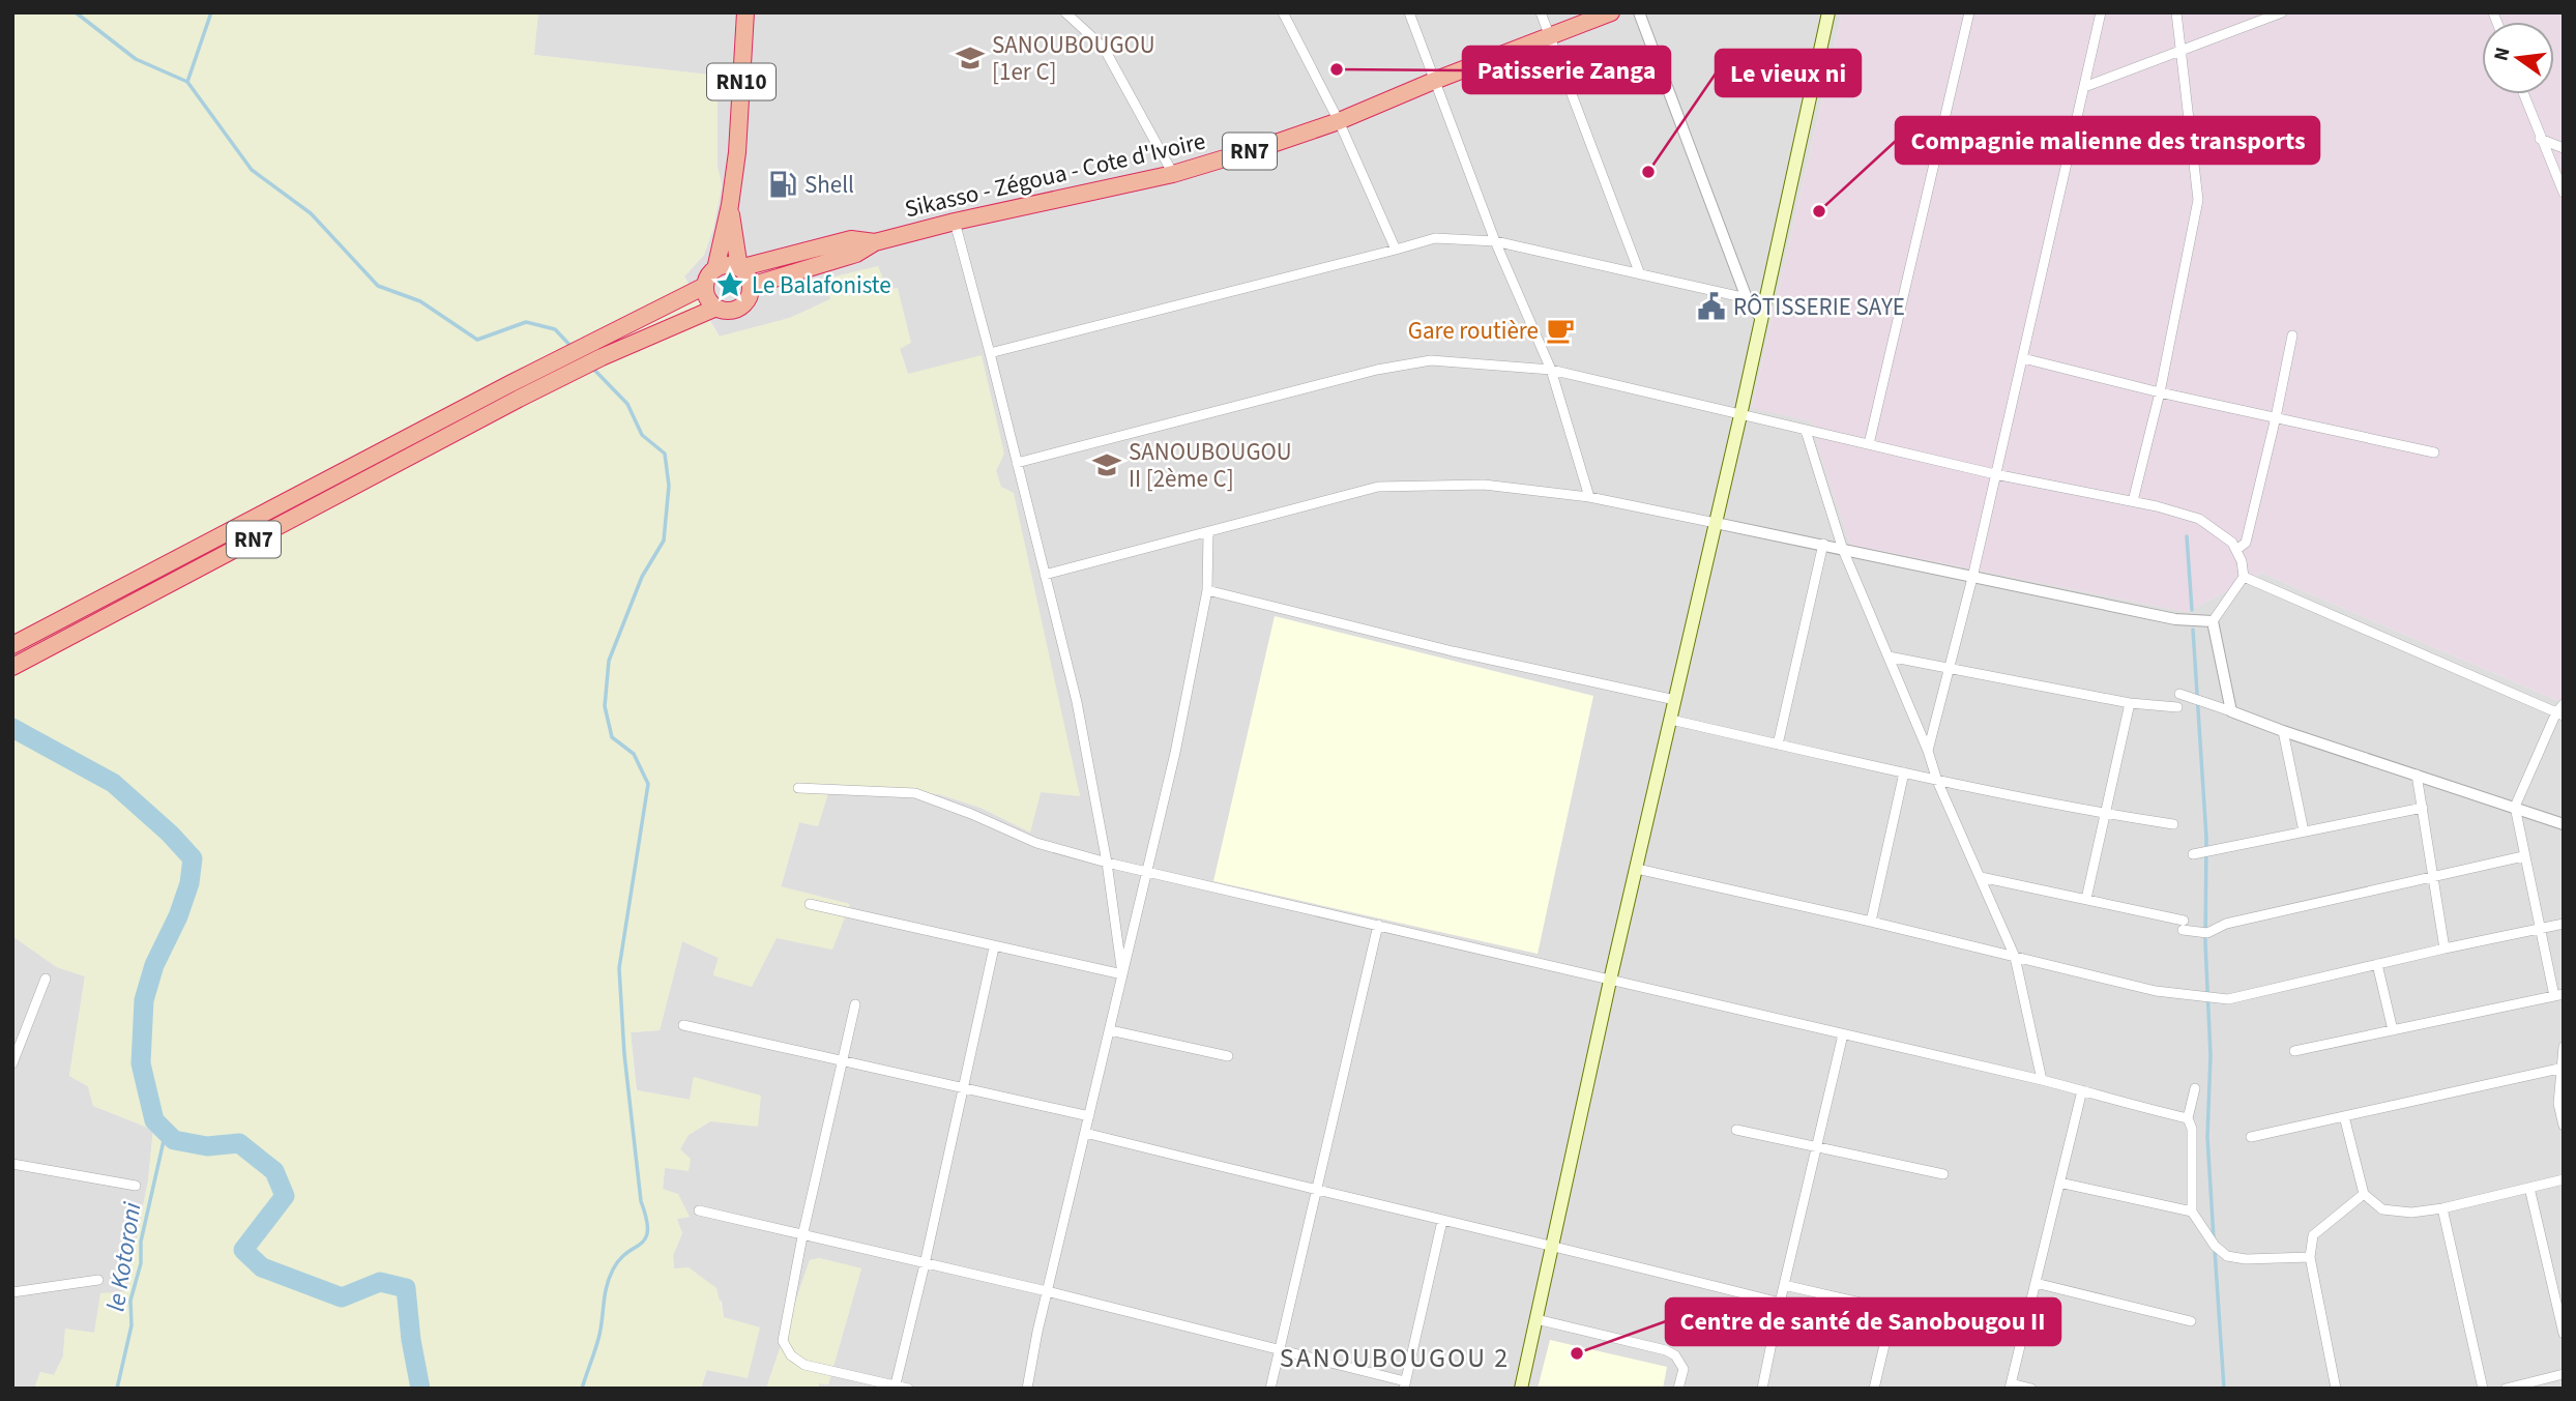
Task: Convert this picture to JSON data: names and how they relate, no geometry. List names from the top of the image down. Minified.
{"streets":{"highway":["RN10","RN7","Sikasso - Zégoua - Cote d'Ivoire"]},"crossings":[["RN10","RN7"],["RN7","Sikasso - Zégoua - Cote d'Ivoire"]],"districts":["SANOUBOUGOU 2"],"water":["le Kotoroni"],"places":{"school or university":["SANOUBOUGOU [1er C]","SANOUBOUGOU II [2ème C]"],"other":["Patisserie Zanga","Le vieux ni","Compagnie malienne des transports","Centre de santé de Sanobougou II"],"fuel station":["Shell"],"place":["Le Balafoniste"],"public building":["RÔTISSERIE SAYE"],"cafe":["Gare routière"]},"north":"left"}
